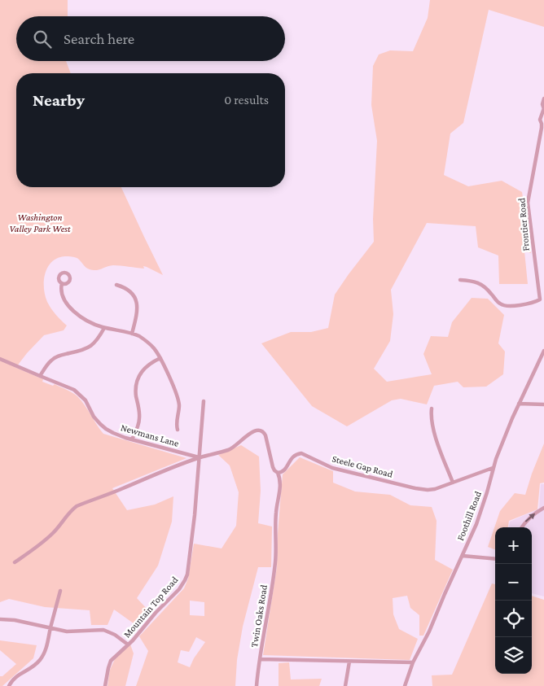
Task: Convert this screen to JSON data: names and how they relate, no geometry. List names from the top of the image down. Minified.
{"streets":{"street":["Frontier Road","Newmans Lane","Steele Gap Road","Foothill Road","Mountain Top Road","Twin Oaks Road"]},"crossings":[["Newmans Lane","Mountain Top Road"],["Steele Gap Road","Foothill Road"],["Steele Gap Road","Twin Oaks Road"],["Foothill Road","Twin Oaks Road"]],"parks":["Washington Valley Park West"],"page":{"search":"Search here","heading":["Nearby","0 results"],"map_buttons":["+","−"]}}
